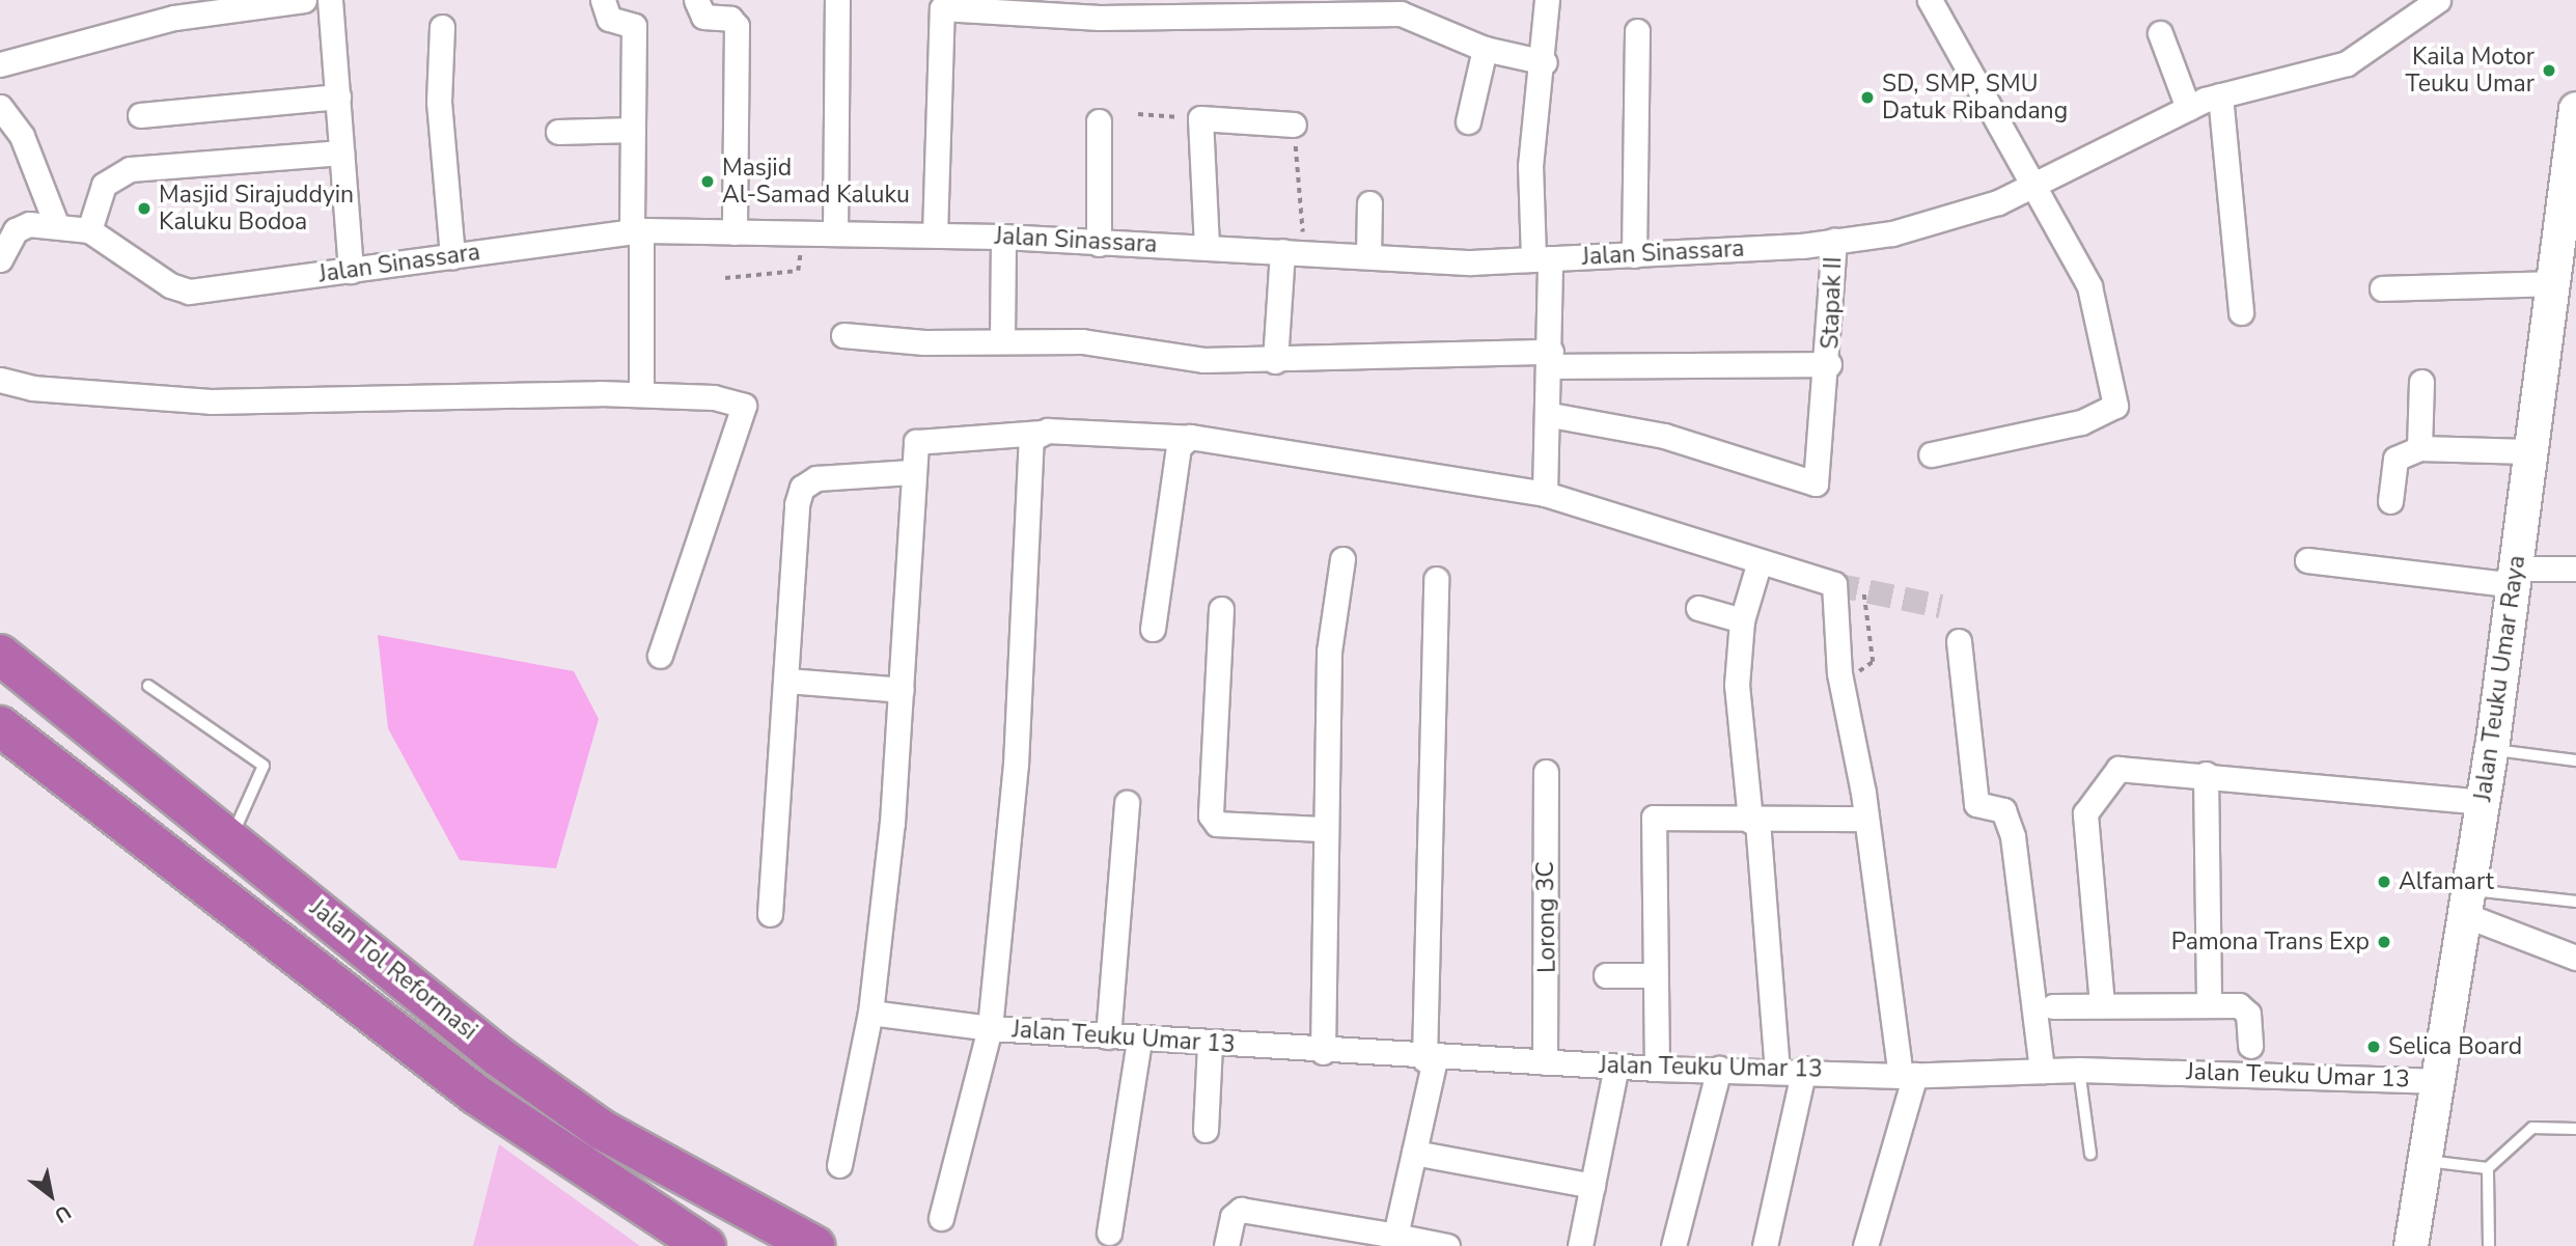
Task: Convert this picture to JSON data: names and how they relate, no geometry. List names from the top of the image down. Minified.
{"streets":{"highway":["Jalan Tol Reformasi"],"main road":["Jalan Teuku Umar Raya"],"street":["Jalan Sinassara","Stapak II","Lorong 3C","Jalan Teuku Umar 13"]},"crossings":[["Jalan Sinassara","Stapak II"],["Jalan Teuku Umar Raya","Jalan Teuku Umar 13"],["Lorong 3C","Jalan Teuku Umar 13"]],"places":["Kaila Motor Teuku Umar","SD, SMP, SMU Datuk Ribandang","Masjid Al-Samad Kaluku","Masjid Sirajuddyin Kaluku Bodoa","Alfamart","Pamona Trans Exp","Selica Board"],"north":"bottom right"}
